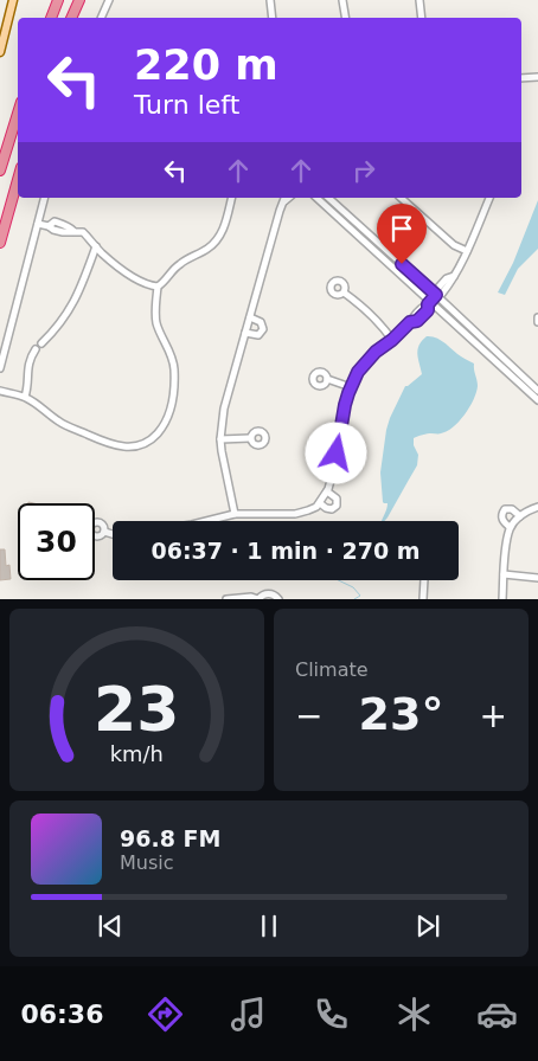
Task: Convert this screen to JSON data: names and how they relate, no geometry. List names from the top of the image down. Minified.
{"page":{"turn":["220 m","Turn left"],"limit":"30","trip":"06:37 · 1 min · 270 m","tile":"Climate","heat":["−","23°","+"],"song":["96.8 FM","Music"],"tabs":"06:36","gauge":["23","km/h"]}}
